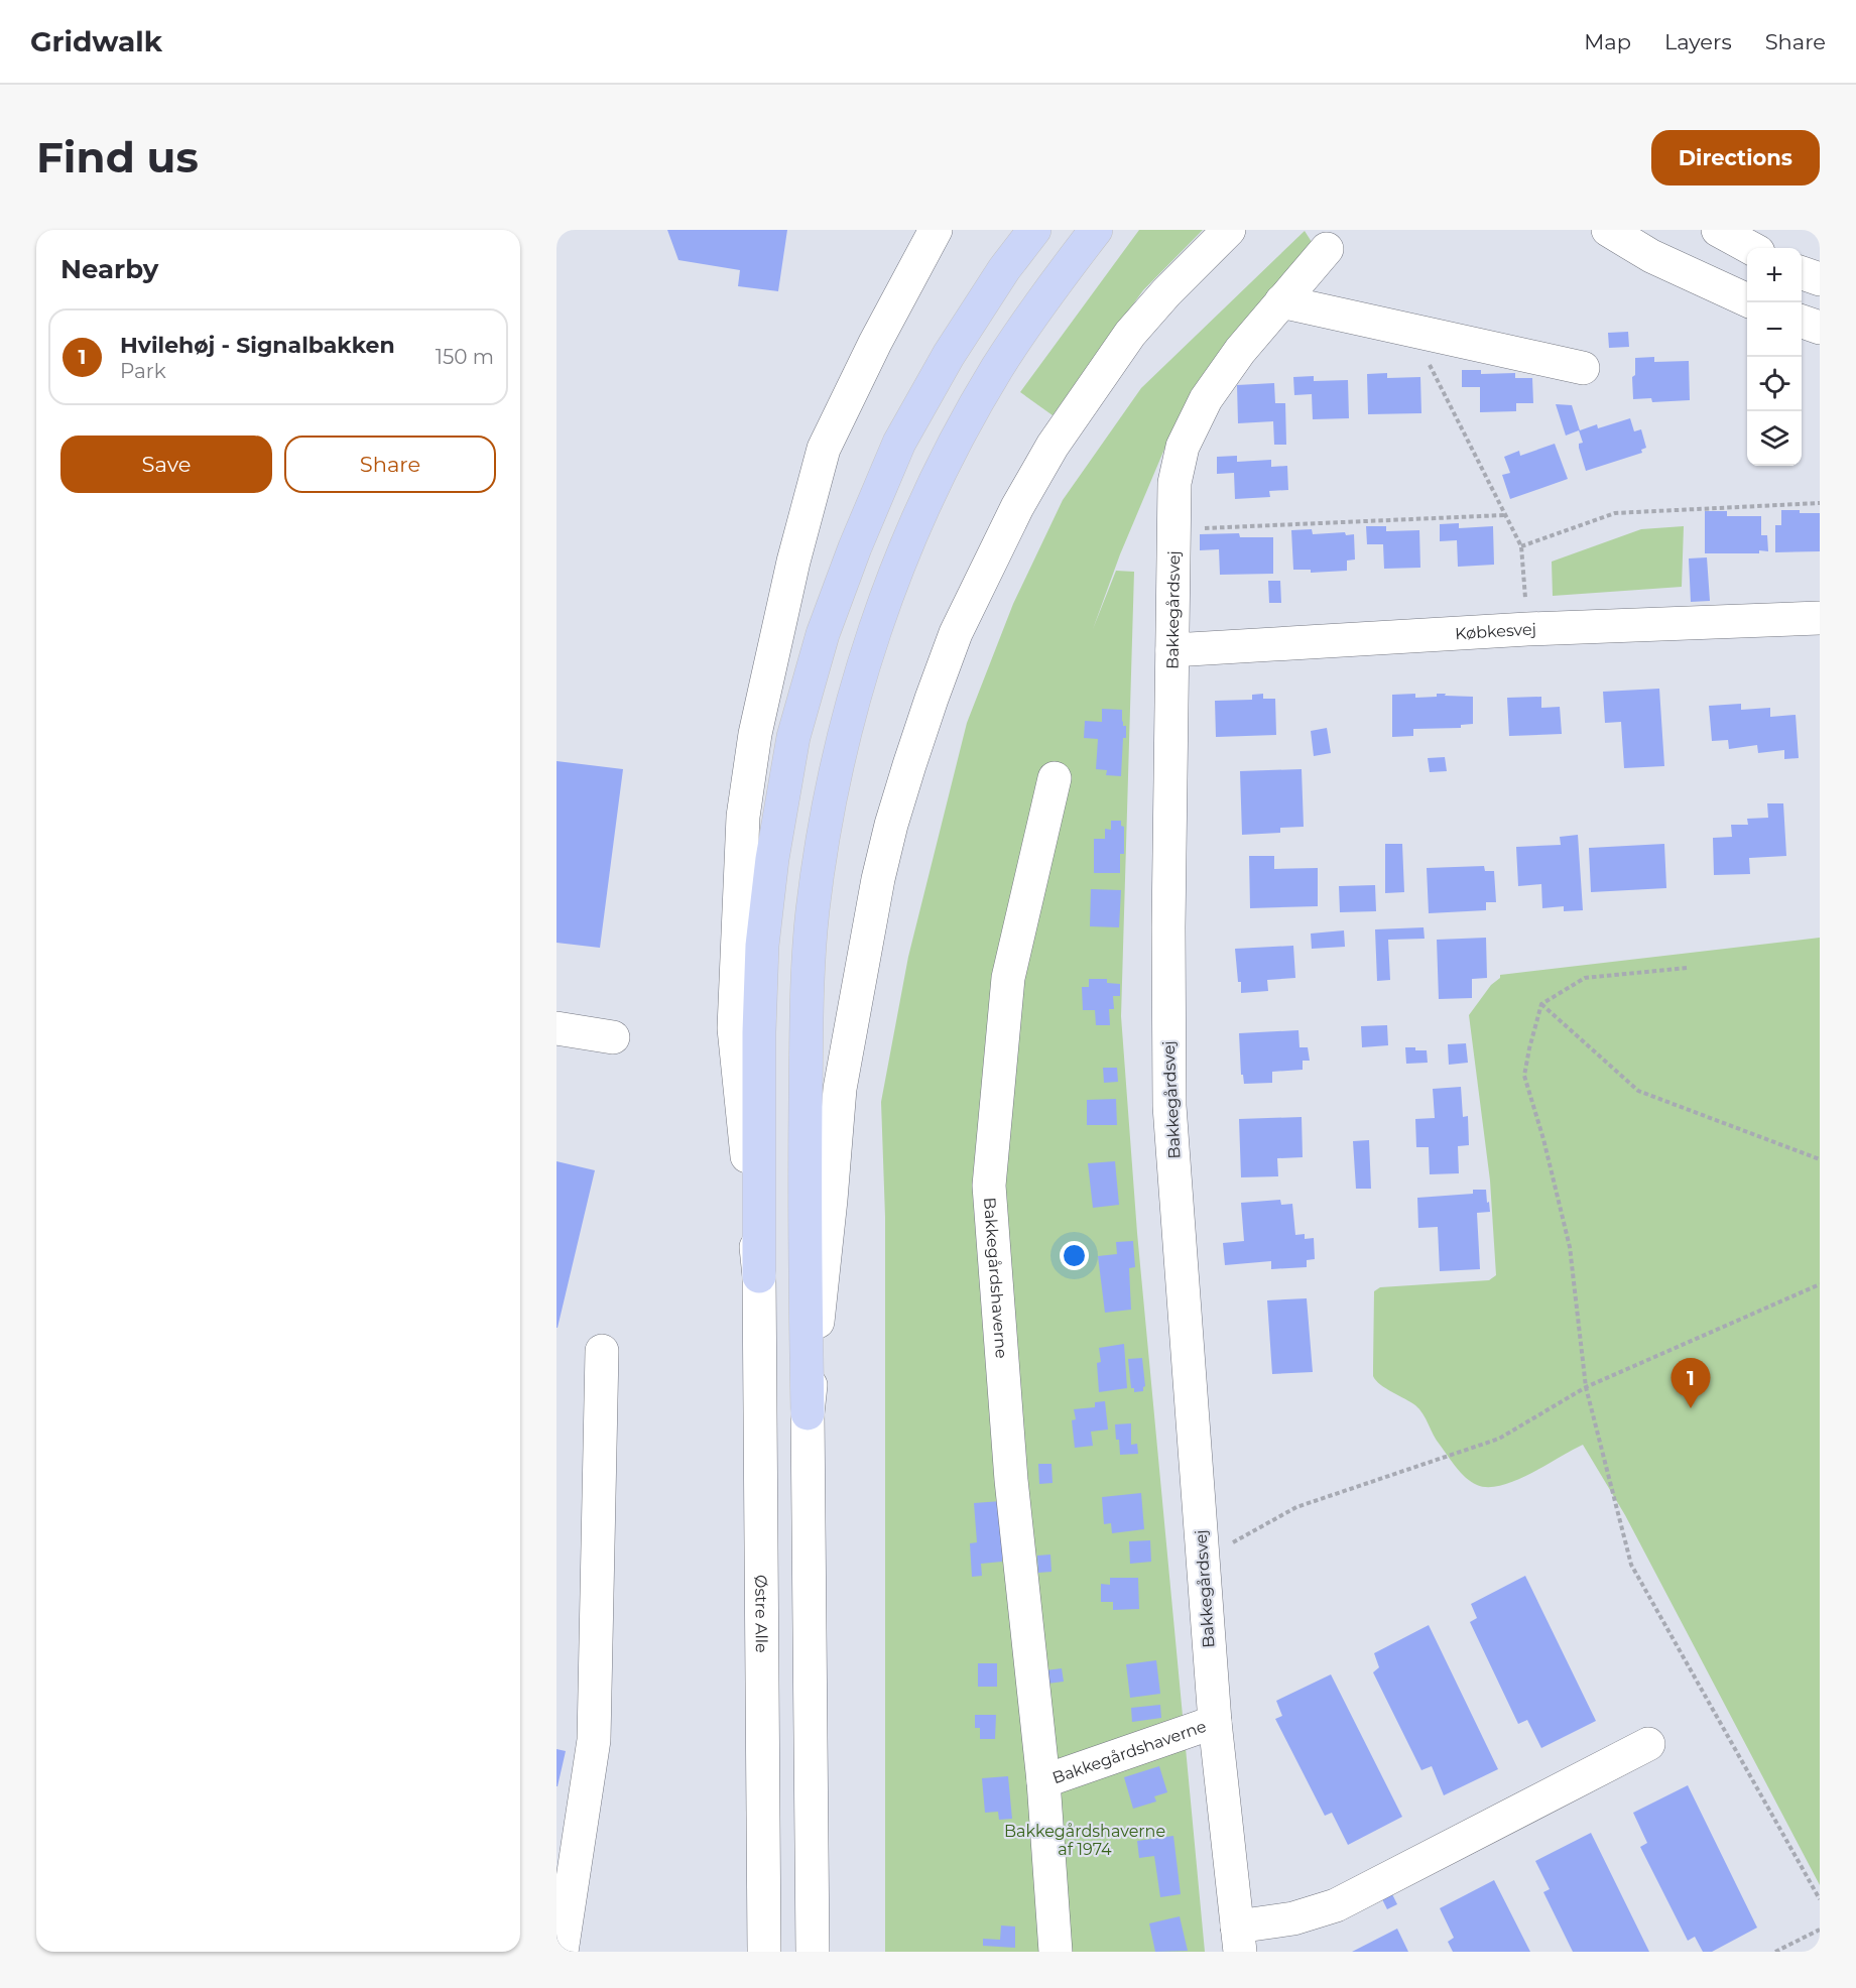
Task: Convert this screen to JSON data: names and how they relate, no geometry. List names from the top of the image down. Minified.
{"streets":{"street":["Bakkegårdsvej","Købkesvej","Bakkegårdshaverne","Østre Alle"]},"crossings":[["Bakkegårdsvej","Købkesvej"],["Bakkegårdsvej","Bakkegårdshaverne"]],"parks":["Bakkegårdshaverne af 1974"],"page":{"header":"Gridwalk","nav":["Map","Layers","Share"],"buttons":["Directions",["Save","Share"]],"title":"Find us","heading":"Nearby","map_buttons":["+","−"],"list":[{"mark":"1","name":"Hvilehøj - Signalbakken","note":"Park","value":"150 m"}],"pins":"1"}}
